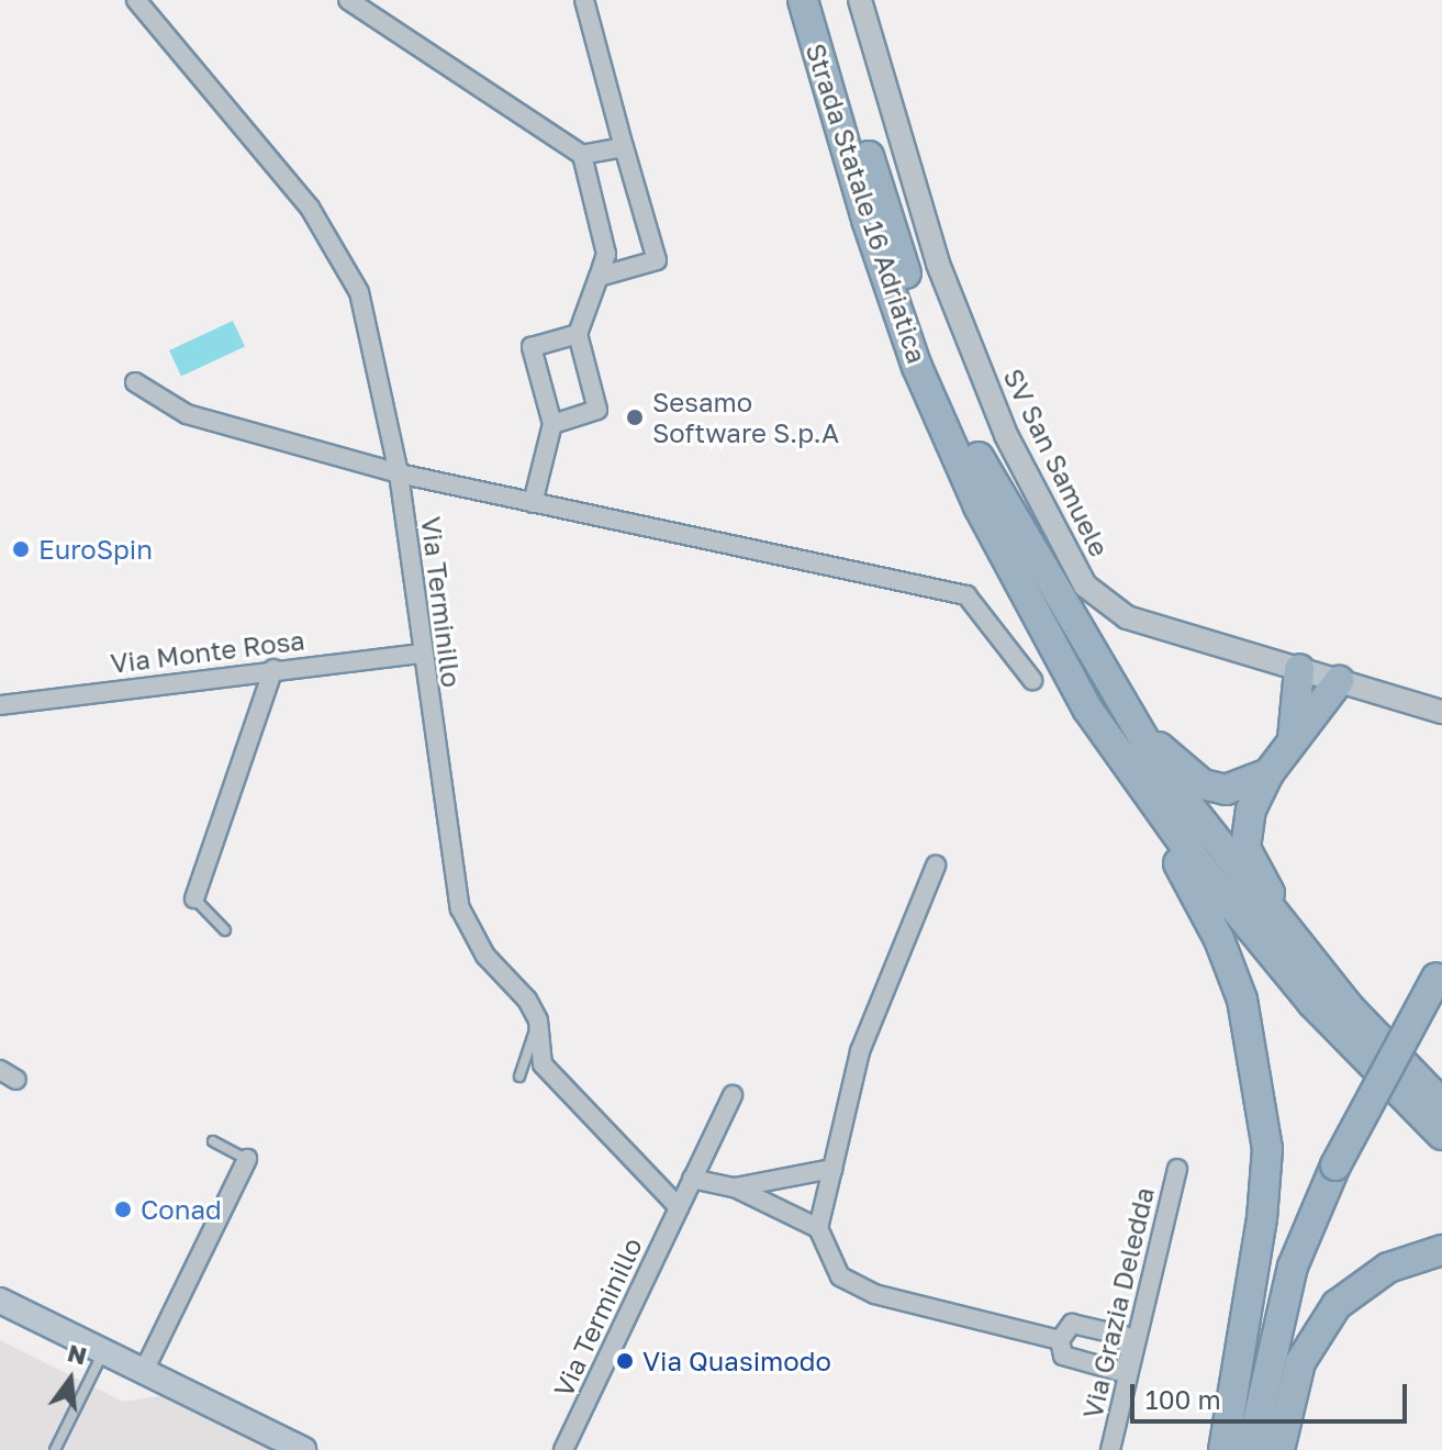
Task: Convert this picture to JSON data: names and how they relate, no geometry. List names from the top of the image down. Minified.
{"streets":{"highway":["Strada Statale 16 Adriatica"],"street":["SV San Samuele","Via Terminillo","Via Monte Rosa","Via Grazia Deledda"]},"crossings":[["Via Terminillo","Via Monte Rosa"]],"places":["Sesamo Software S.p.A","EuroSpin","Conad","Via Quasimodo"],"scale_bar":"100 m","north":"top"}
